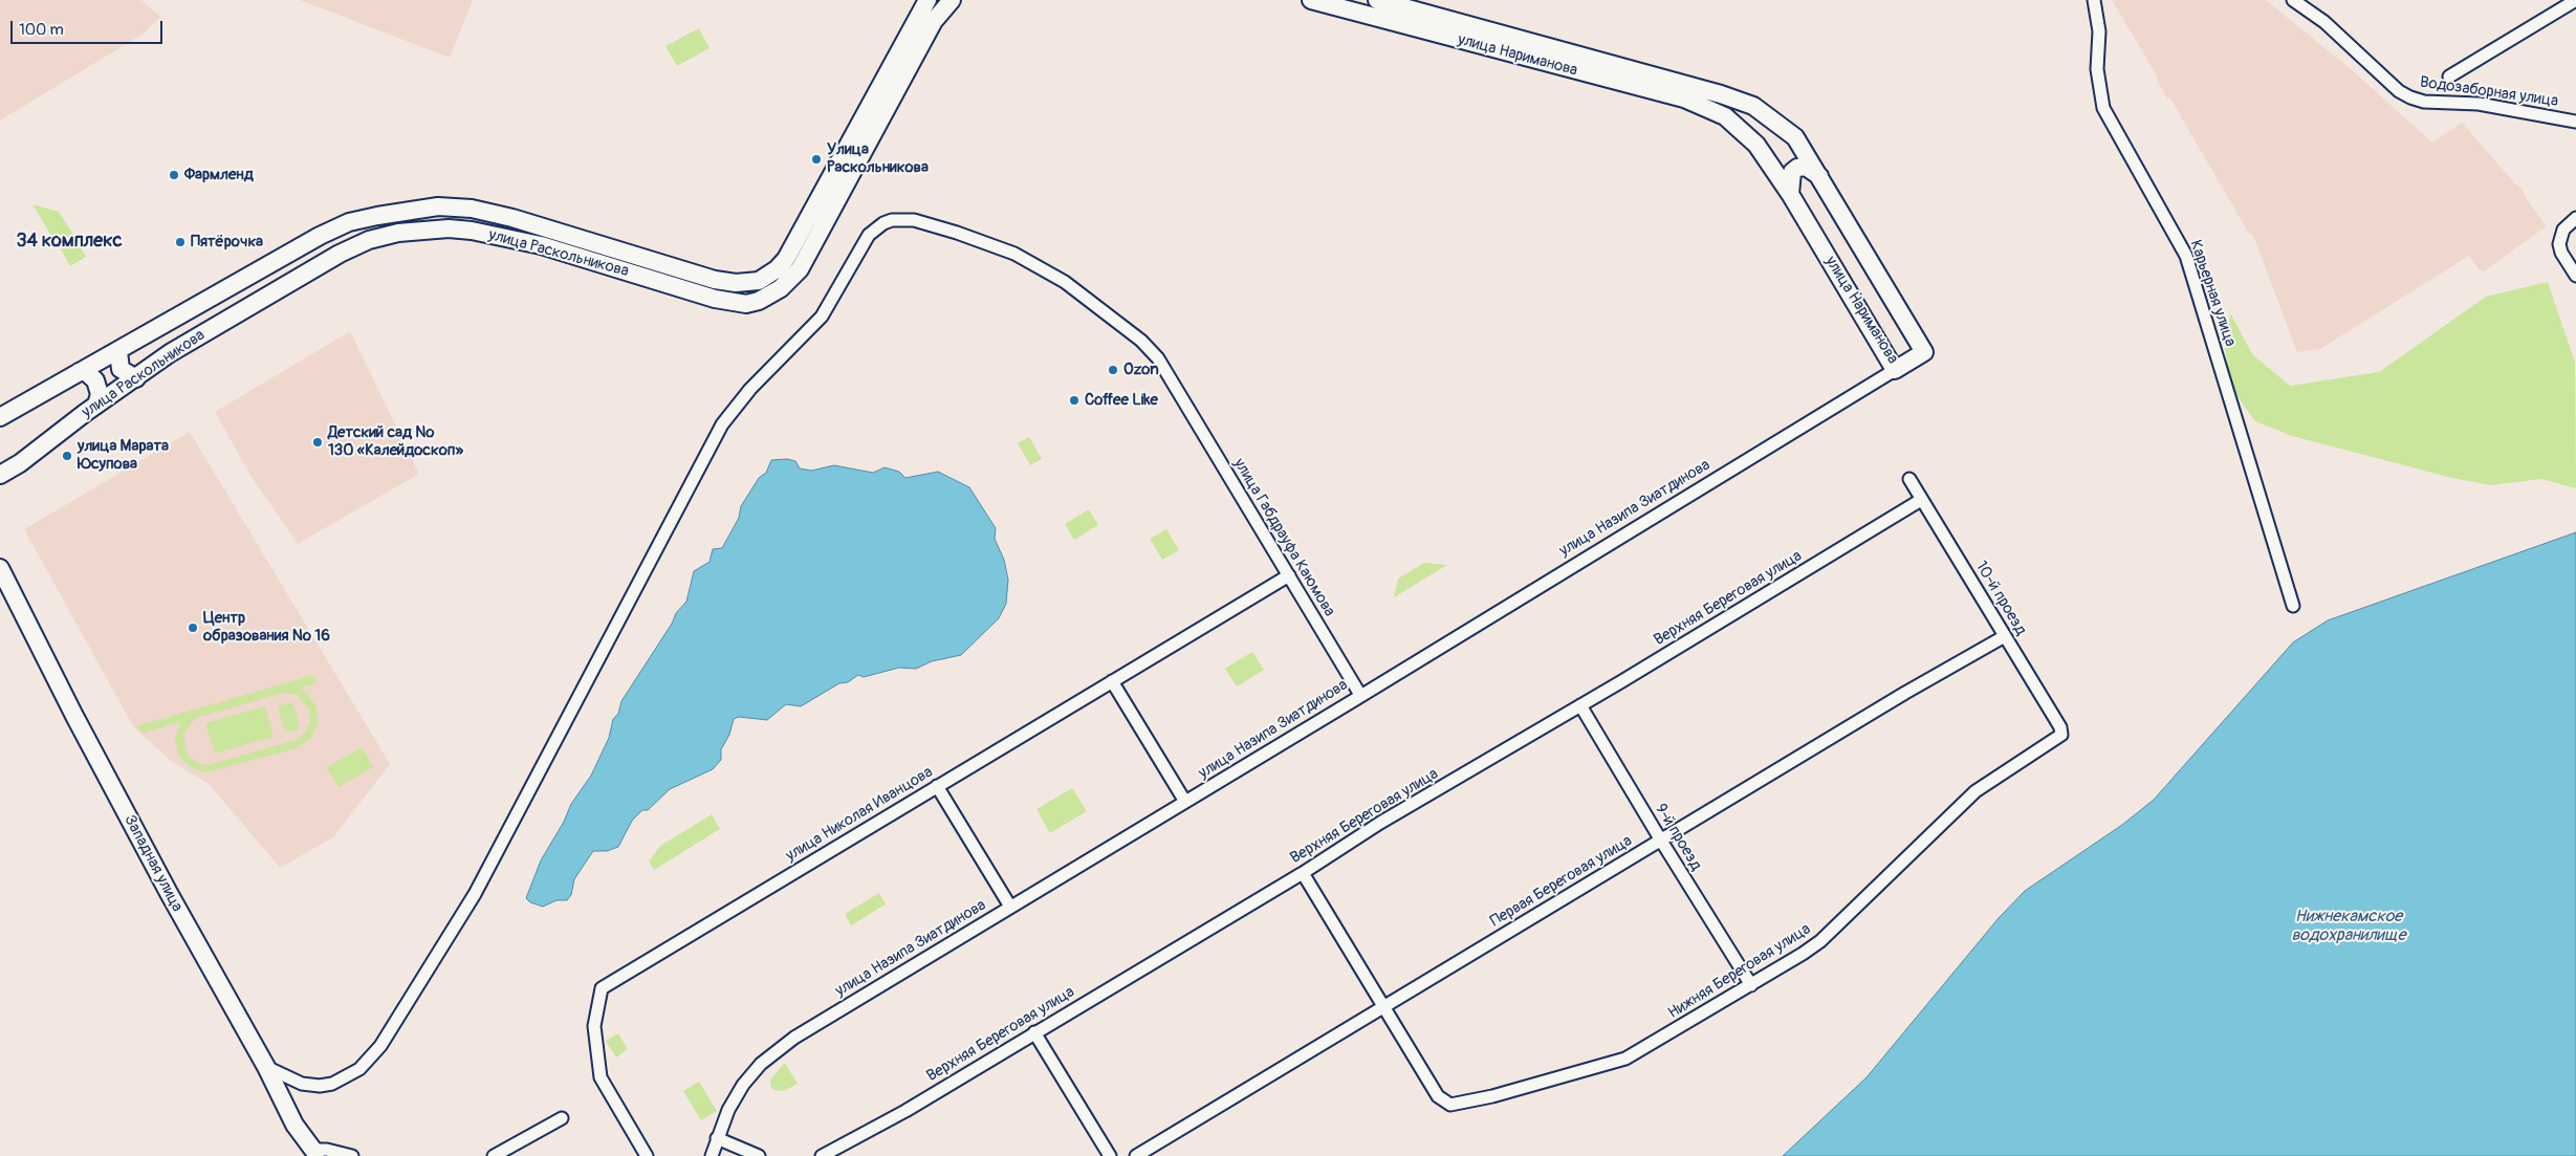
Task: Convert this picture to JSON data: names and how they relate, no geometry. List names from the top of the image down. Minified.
{"streets":{"street":["улица Нариманова","Водозаборная улица","улица Раскольникова","Карьерная улица","улица Назипа Зиатдинова","улица Габдрауфа Каюмова","Верхняя Береговая улица","10-й проезд","улица Николая Иванцова","9-й проезд","Западная улица","Первая Береговая улица","Нижняя Береговая улица"]},"crossings":[["улица Нариманова","улица Назипа Зиатдинова"],["улица Назипа Зиатдинова","улица Габдрауфа Каюмова"],["улица Габдрауфа Каюмова","улица Николая Иванцова"],["улица Габдрауфа Каюмова","Западная улица"],["Верхняя Береговая улица","10-й проезд"],["Верхняя Береговая улица","9-й проезд"],["10-й проезд","Первая Береговая улица"],["10-й проезд","Нижняя Береговая улица"],["9-й проезд","Первая Береговая улица"],["9-й проезд","Нижняя Береговая улица"],["Первая Береговая улица","Нижняя Береговая улица"]],"districts":["34 комплекс"],"water":["Нижнекамское водохранилище"],"places":["Улица Раскольникова","Фармленд","Пятёрочка","Ozon","Coffee Like","Детский сад № 130 «Калейдоскоп»","улица Марата Юсупова","Центр образования № 16"],"scale_bar":"100 m"}
